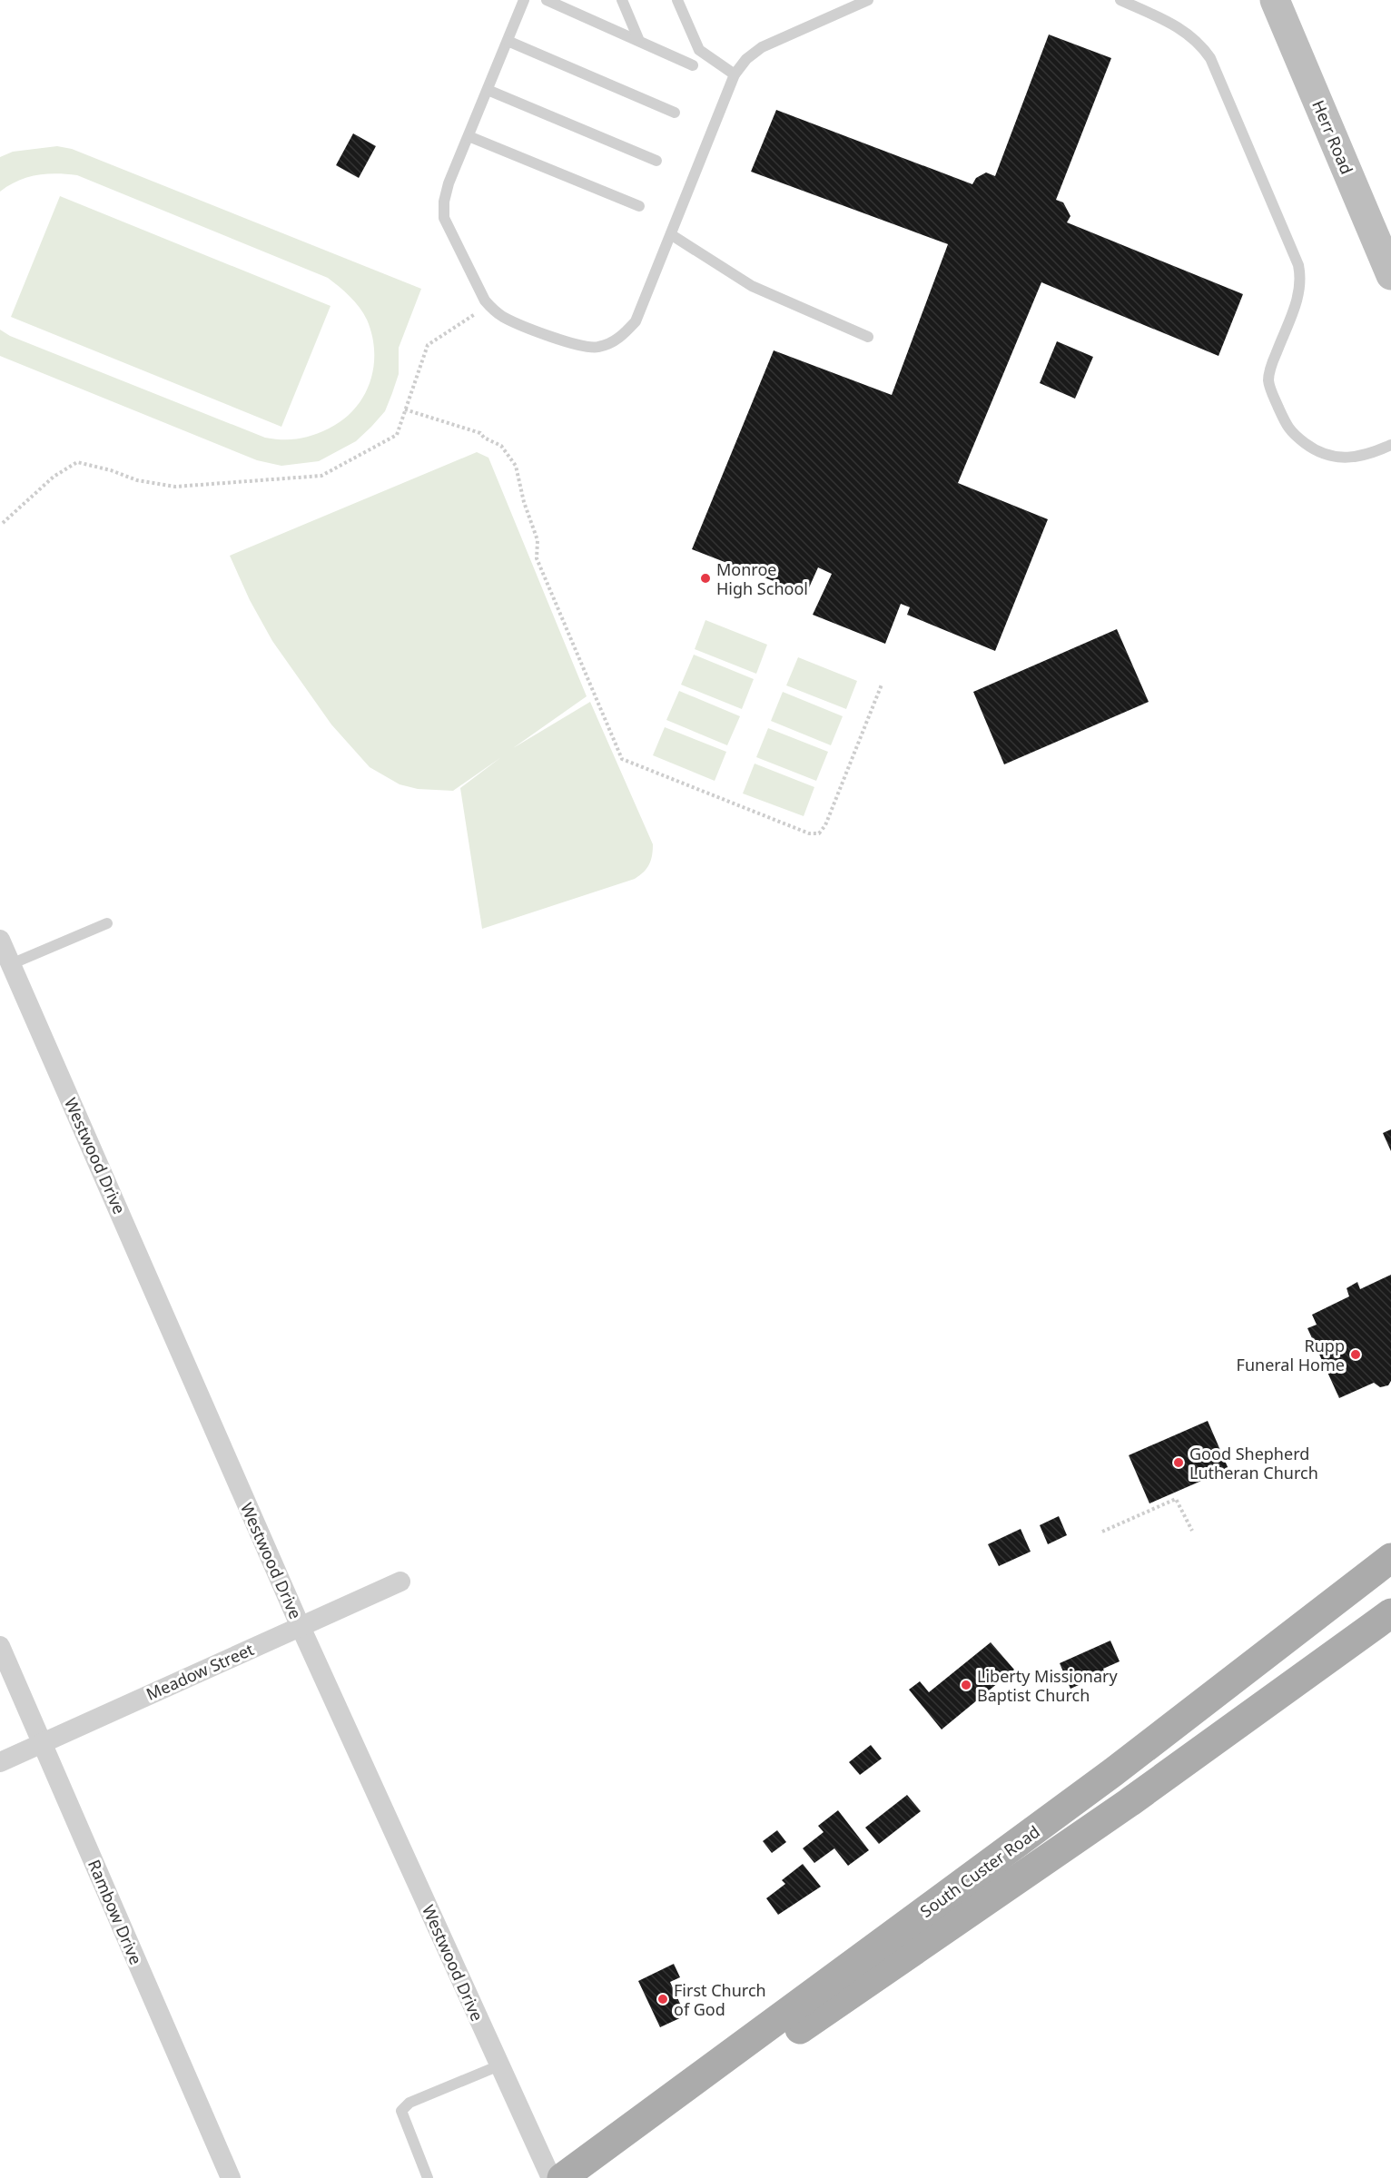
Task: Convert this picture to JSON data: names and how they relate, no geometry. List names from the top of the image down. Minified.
{"streets":{"main road":["South Custer Road"],"street":["Herr Road","Westwood Drive","Meadow Street","Rambow Drive"]},"crossings":[["Westwood Drive","Meadow Street"],["Meadow Street","Rambow Drive"]],"places":["Monroe High School","Rupp Funeral Home","Good Shepherd Lutheran Church","Liberty Missionary Baptist Church","First Church of God"]}
